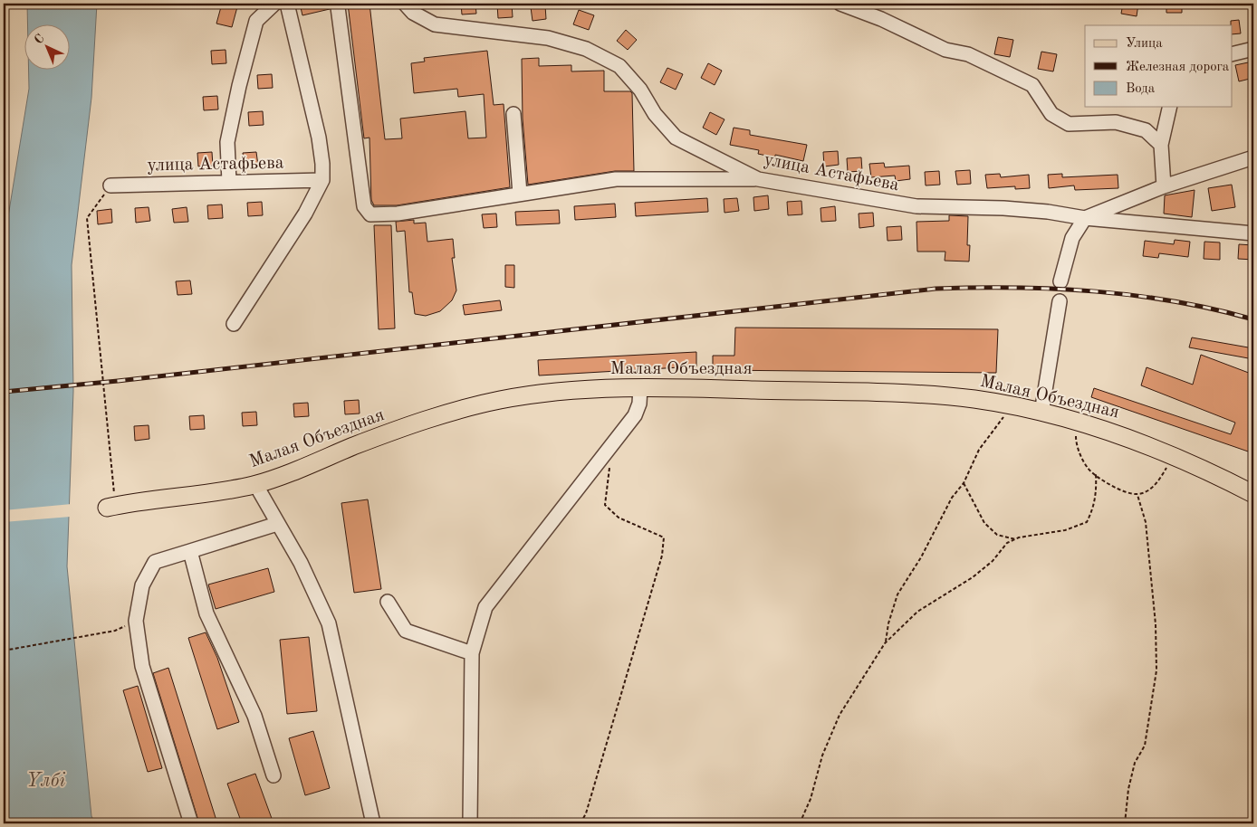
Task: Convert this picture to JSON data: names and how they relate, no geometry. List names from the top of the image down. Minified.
{"streets":{"main road":["Малая Объездная"],"street":["улица Астафьева"]},"water":["Үлбі"],"legend":["Улица","Железная дорога","Вода"],"north":"top left"}
